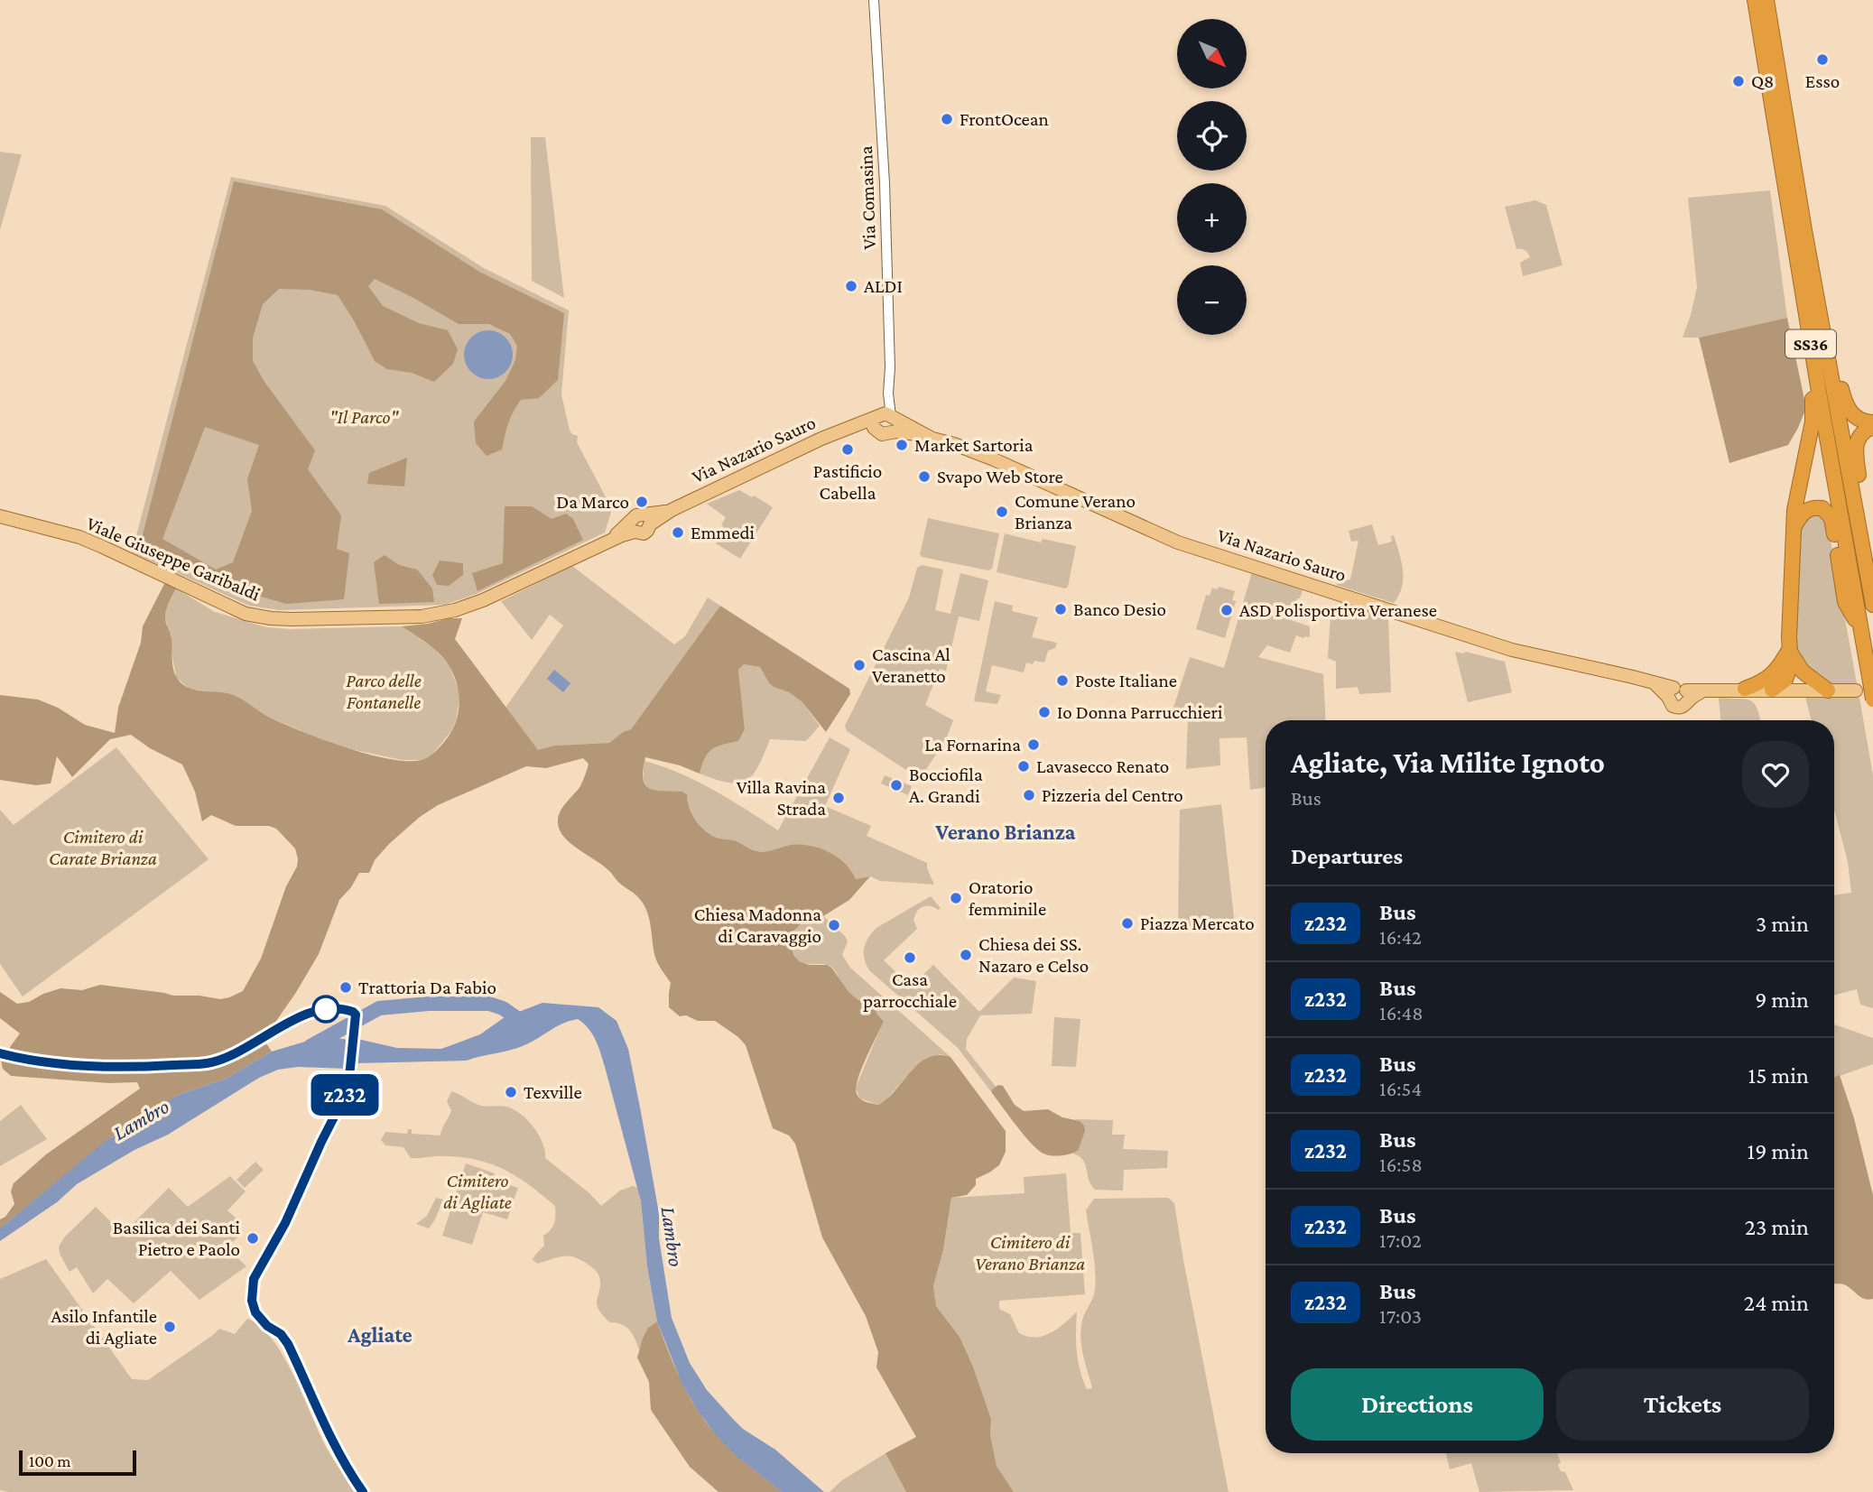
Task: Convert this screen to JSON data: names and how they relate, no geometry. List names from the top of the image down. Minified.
{"streets":{"highway":["SS36"],"main road":["Via Nazario Sauro","Viale Giuseppe Garibaldi"],"street":["Via Comasina"]},"crossings":[["Via Comasina","Via Nazario Sauro"],["Via Nazario Sauro","Viale Giuseppe Garibaldi"]],"districts":["Verano Brianza","Agliate"],"water":["Lambro"],"parks":["\"Il Parco\"","Parco delle Fontanelle","Cimitero di Carate Brianza","Cimitero di Agliate","Cimitero di Verano Brianza"],"places":["Esso","Q8","FrontOcean","ALDI","Market Sartoria","Pastificio Cabella","Svapo Web Store","Da Marco","Comune Verano Brianza","Emmedi","Banco Desio","ASD Polisportiva Veranese","Cascina Al Veranetto","Poste Italiane","Io Donna Parrucchieri","La Fornarina","Lavasecco Renato","Bocciofila A. Grandi","Pizzeria del Centro","Villa Ravina Strada","Oratorio femminile","Piazza Mercato","Chiesa Madonna di Caravaggio","Chiesa dei SS. Nazaro e Celso","Casa parrocchiale","Trattoria Da Fabio","Texville","Basilica dei Santi Pietro e Paolo","Asilo Infantile di Agliate"],"lines":["bus line z232"],"scale_bar":"100 m","north":"bottom right","page":{"on_map":"z232","map_buttons":["+","−"],"heading":[["Agliate, Via Milite Ignoto","Bus"],"Departures"],"list":[{"mark":"z232","name":"Bus","note":"16:42","value":"3 min"},{"mark":"z232","name":"Bus","note":"16:48","value":"9 min"},{"mark":"z232","name":"Bus","note":"16:54","value":"15 min"},{"mark":"z232","name":"Bus","note":"16:58","value":"19 min"},{"mark":"z232","name":"Bus","note":"17:02","value":"23 min"},{"mark":"z232","name":"Bus","note":"17:03","value":"24 min"}],"buttons":["Directions","Tickets"],"scale":"100 m"}}
